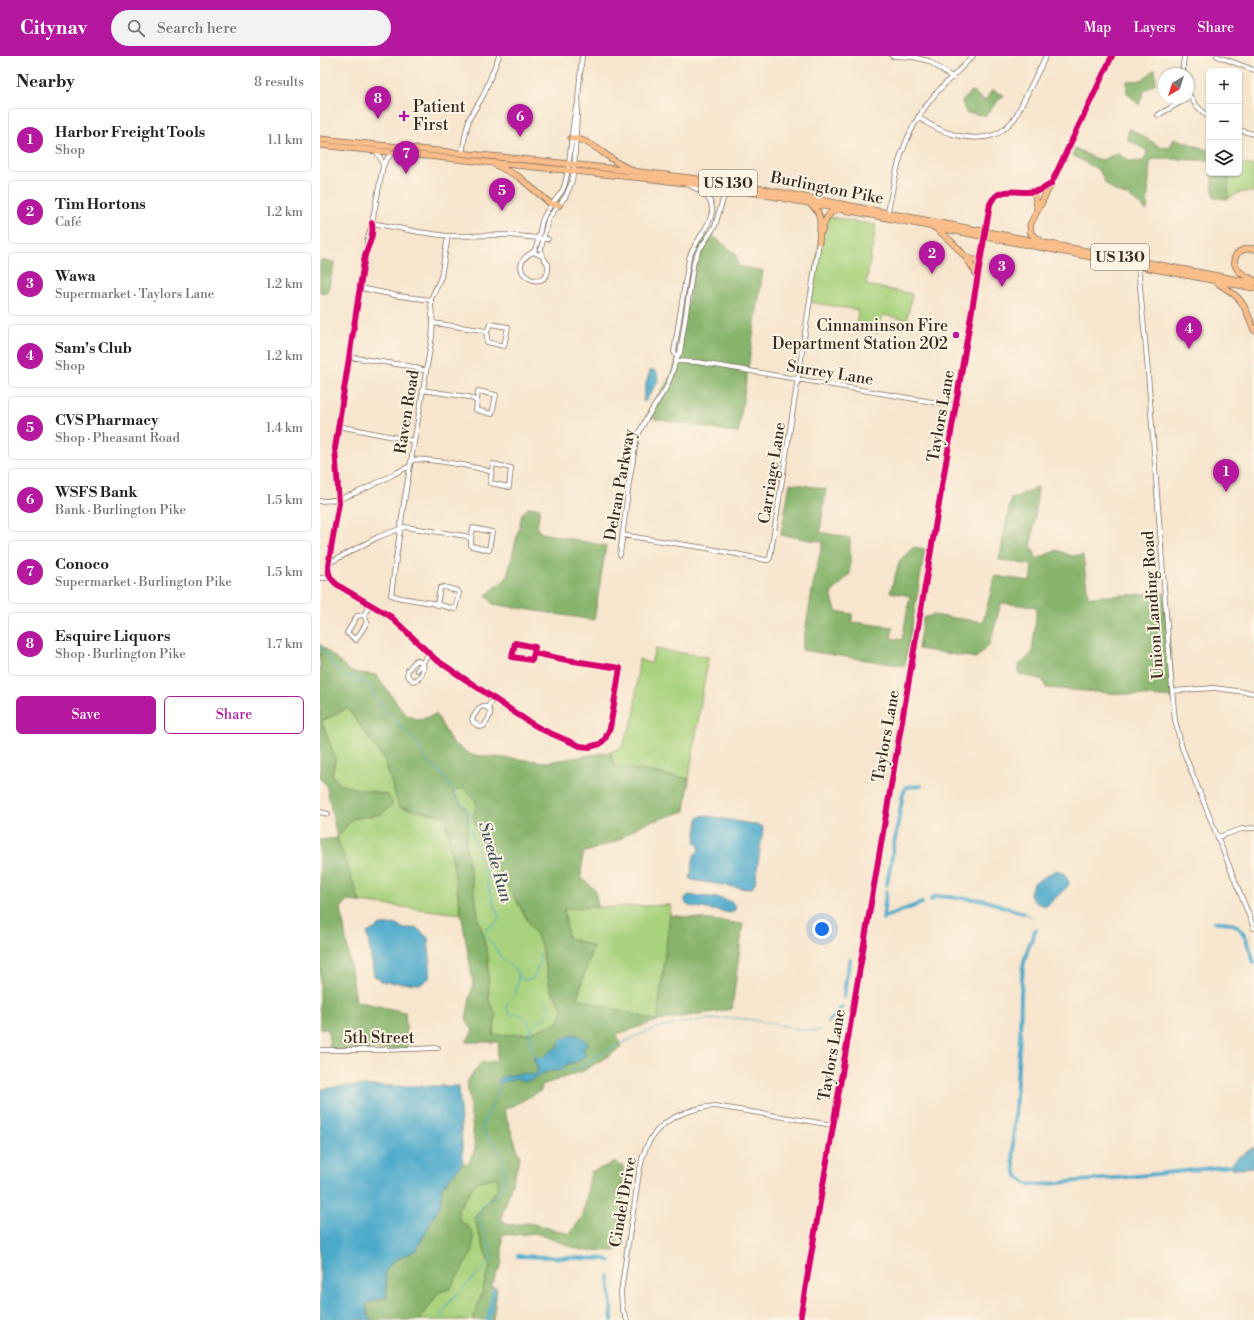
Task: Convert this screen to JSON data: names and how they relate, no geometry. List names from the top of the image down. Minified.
{"streets":{"highway":["US 130","Burlington Pike"],"street":["Surrey Lane","Raven Road","Taylors Lane","Carriage Lane","Delran Parkway","Union Landing Road","5th Street","Cindel Drive"]},"crossings":[["Burlington Pike","Taylors Lane"],["Burlington Pike","Delran Parkway"],["Burlington Pike","Union Landing Road"],["Surrey Lane","Taylors Lane"],["Surrey Lane","Carriage Lane"],["Surrey Lane","Delran Parkway"],["Taylors Lane","Cindel Drive"],["Carriage Lane","Delran Parkway"]],"water":["Swede Run"],"places":{"health":["Patient First"],"other":["Cinnaminson Fire Department Station 202"]},"north":"bottom left","page":{"header":"Citynav","search":"Search here","nav":["Map","Layers","Share"],"heading":["Nearby","8 results"],"map_buttons":["+","−"],"pins":["8","6","7","5","2","3","4","1"],"list":[{"mark":"1","name":"Harbor Freight Tools","note":"Shop","value":"1.1 km"},{"mark":"2","name":"Tim Hortons","note":"Café","value":"1.2 km"},{"mark":"3","name":"Wawa","note":"Supermarket · Taylors Lane","value":"1.2 km"},{"mark":"4","name":"Sam's Club","note":"Shop","value":"1.2 km"},{"mark":"5","name":"CVS Pharmacy","note":"Shop · Pheasant Road","value":"1.4 km"},{"mark":"6","name":"WSFS Bank","note":"Bank · Burlington Pike","value":"1.5 km"},{"mark":"7","name":"Conoco","note":"Supermarket · Burlington Pike","value":"1.5 km"},{"mark":"8","name":"Esquire Liquors","note":"Shop · Burlington Pike","value":"1.7 km"}],"buttons":["Save","Share"]}}
